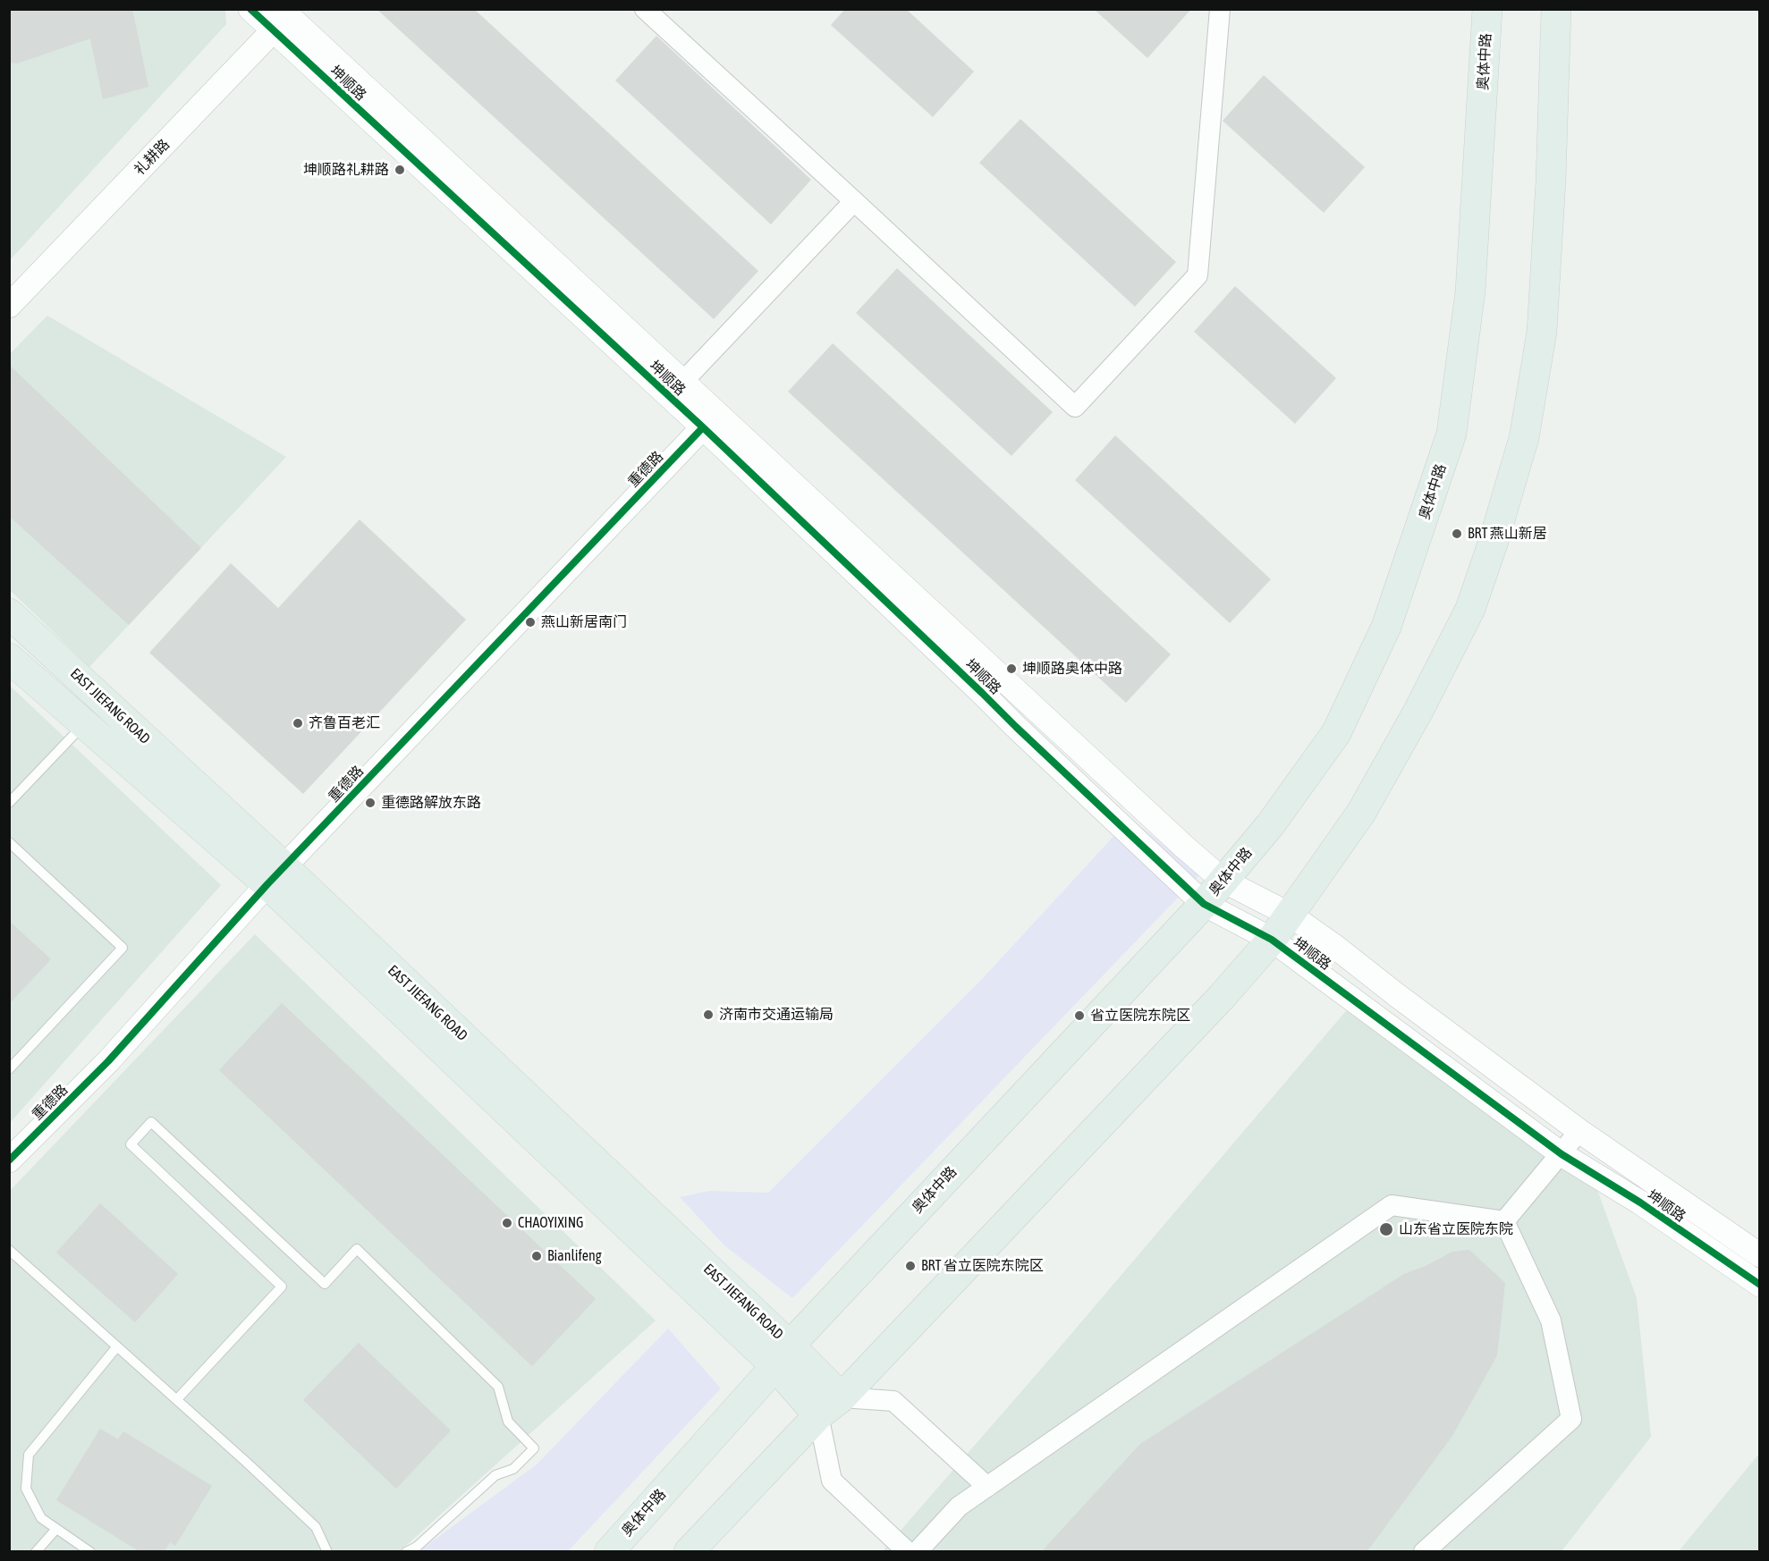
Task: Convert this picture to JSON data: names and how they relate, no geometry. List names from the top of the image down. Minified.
{"streets":{"main road":["奥体中路","EAST JIEFANG ROAD"],"street":["坤顺路","礼耕路","重德路"]},"crossings":[["奥体中路","坤顺路"],["奥体中路","EAST JIEFANG ROAD"],["坤顺路","礼耕路"],["坤顺路","重德路"],["重德路","EAST JIEFANG ROAD"]],"places":["坤顺路礼耕路","BRT 燕山新居","燕山新居南门","坤顺路奥体中路","齐鲁百老汇","重德路解放东路","济南市交通运输局","省立医院东院区","CHAOYIXING","山东省立医院东院","Bianlifeng","BRT 省立医院东院区"]}
